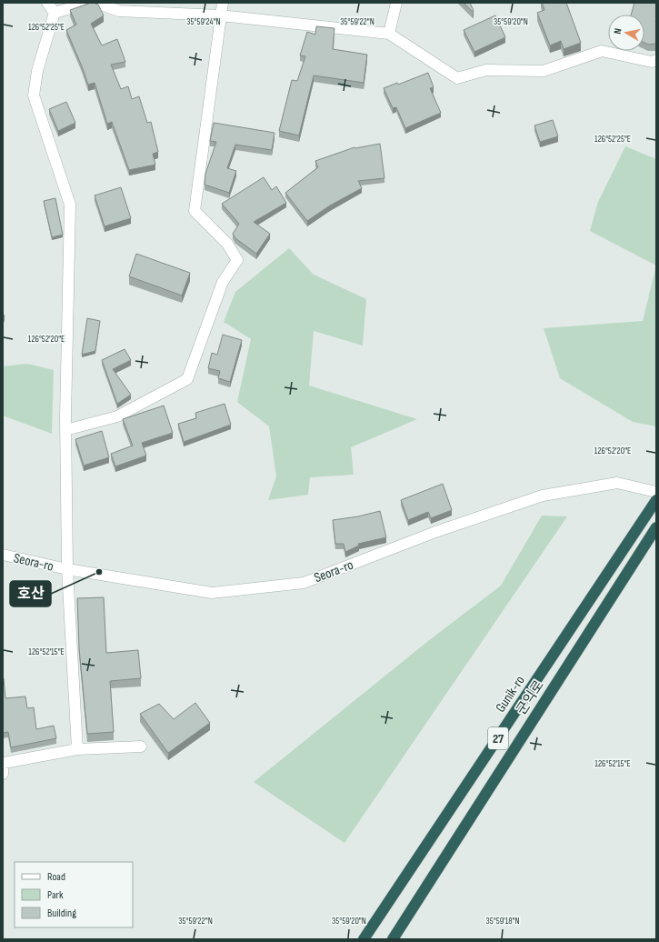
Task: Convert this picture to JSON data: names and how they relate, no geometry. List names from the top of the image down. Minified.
{"streets":{"highway":["Gunik-ro","군익로","27"],"street":["Seora-ro"]},"places":["호산"],"legend":["Road","Park","Building"],"north":"left","coordinates":["35°59'24\"N","35°59'22\"N","35°59'20\"N","126°52'25\"E","126°52'20\"E","126°52'15\"E","35°59'18\"N"]}
